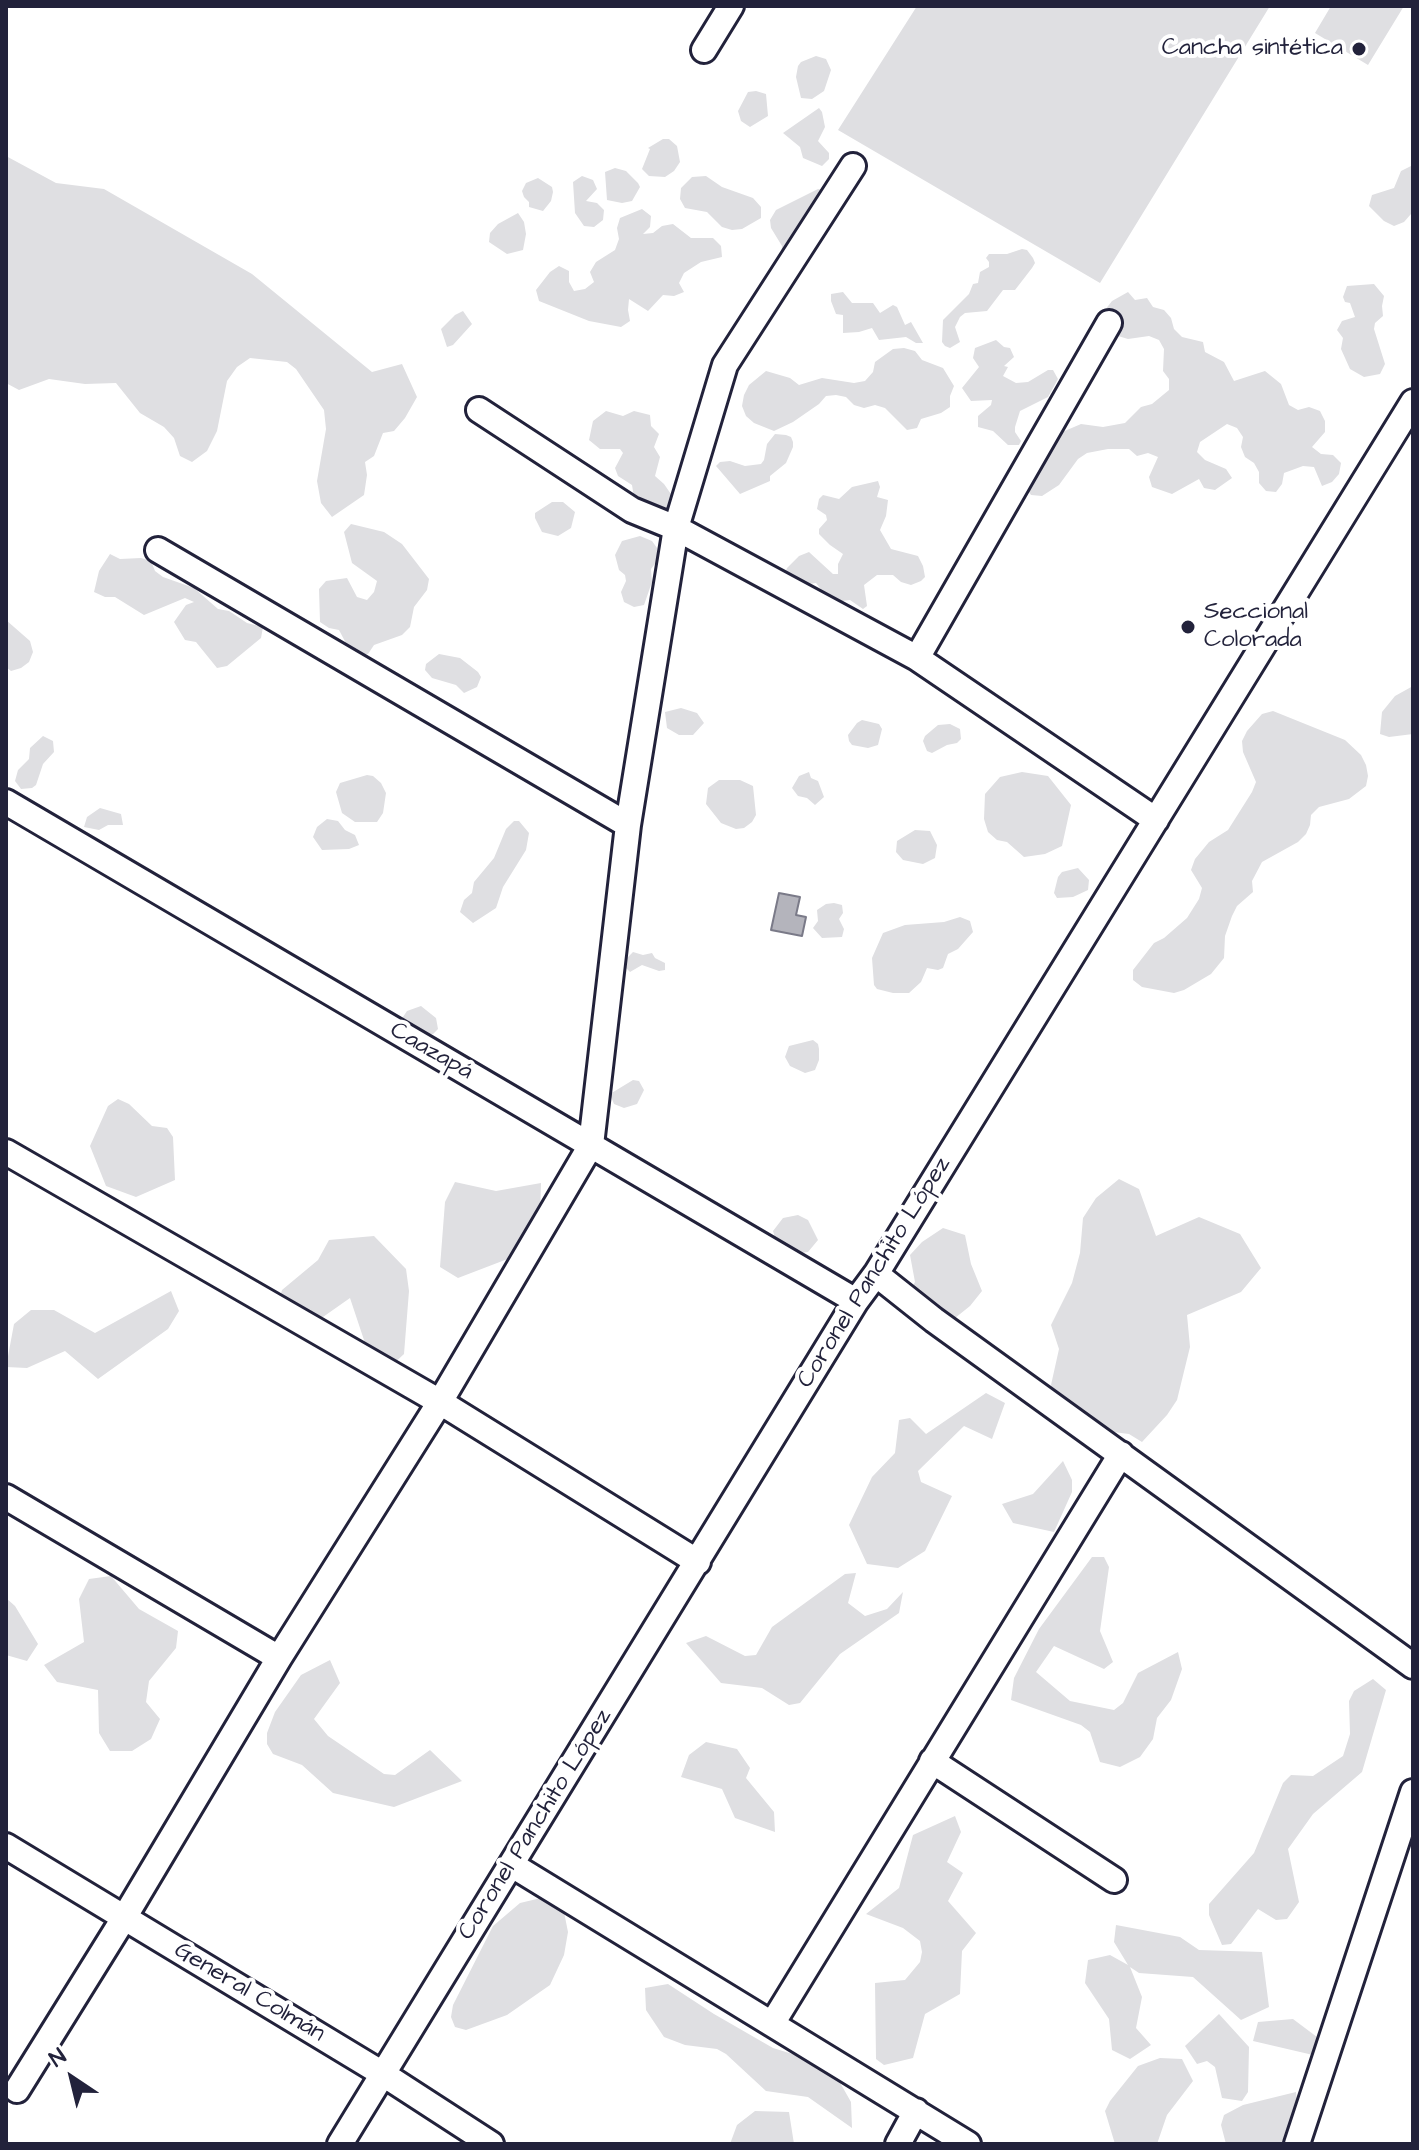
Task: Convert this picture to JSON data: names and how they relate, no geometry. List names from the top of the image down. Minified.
{"streets":{"street":["Caazapá","Coronel Panchito López","General Colmán"]},"crossings":[["Caazapá","Coronel Panchito López"],["Coronel Panchito López","General Colmán"]],"places":["Cancha sintética","Seccional Colorada"],"north":"top left"}
